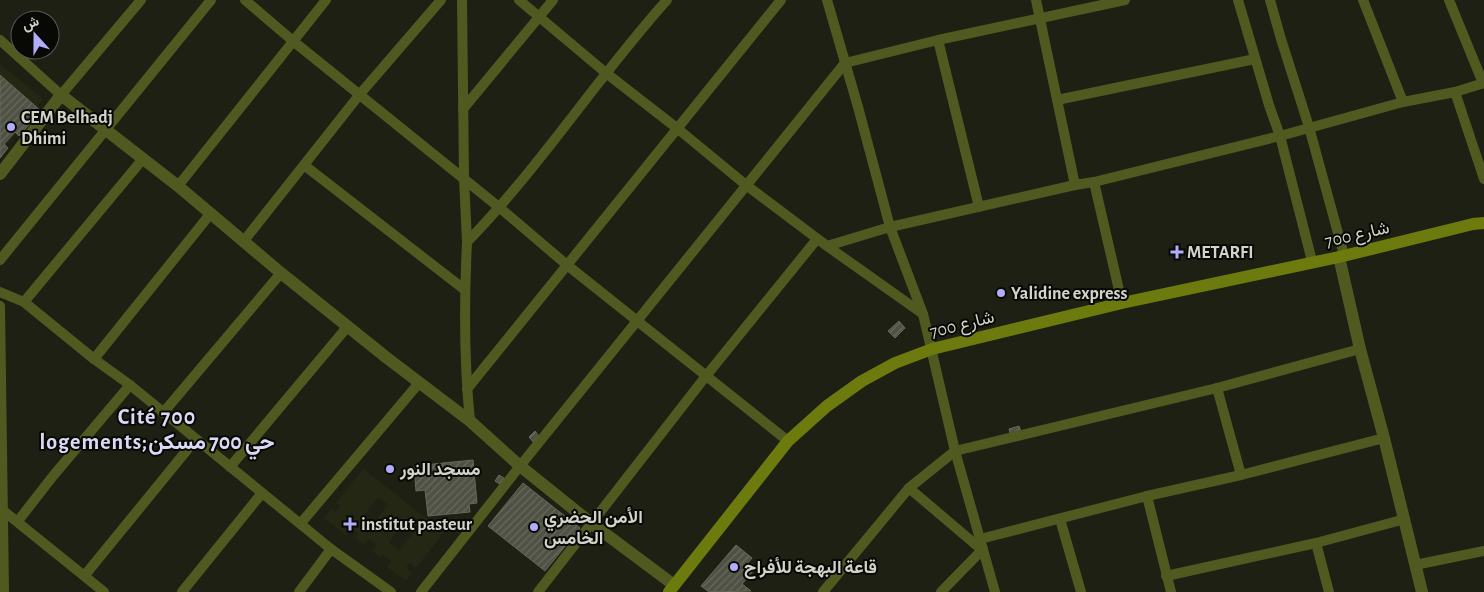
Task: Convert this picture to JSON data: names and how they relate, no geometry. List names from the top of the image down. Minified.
{"streets":{"main road":["شارع 700"]},"districts":["Cité 700 logements;حي 700 مسكن"],"places":{"other":["CEM Belhadj Dhimi","Yalidine express","مسجد النور","الأمن الحضري الخامس","قاعة البهجة للأفراح"],"health":["METARFI","institut pasteur"]},"north":"top"}
